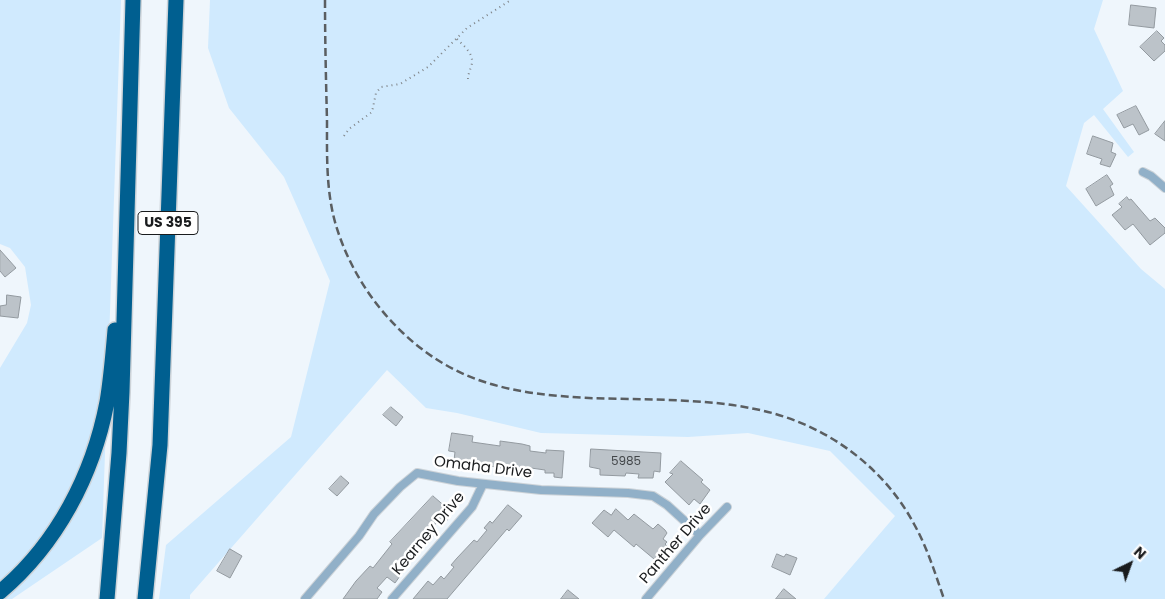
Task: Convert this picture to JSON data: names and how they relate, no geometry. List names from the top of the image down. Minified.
{"streets":{"highway":["US 395"],"street":["Omaha Drive","Kearney Drive","Panther Drive"]},"crossings":[["Omaha Drive","Kearney Drive"],["Omaha Drive","Panther Drive"]],"house_numbers":["5985"],"north":"top right"}
